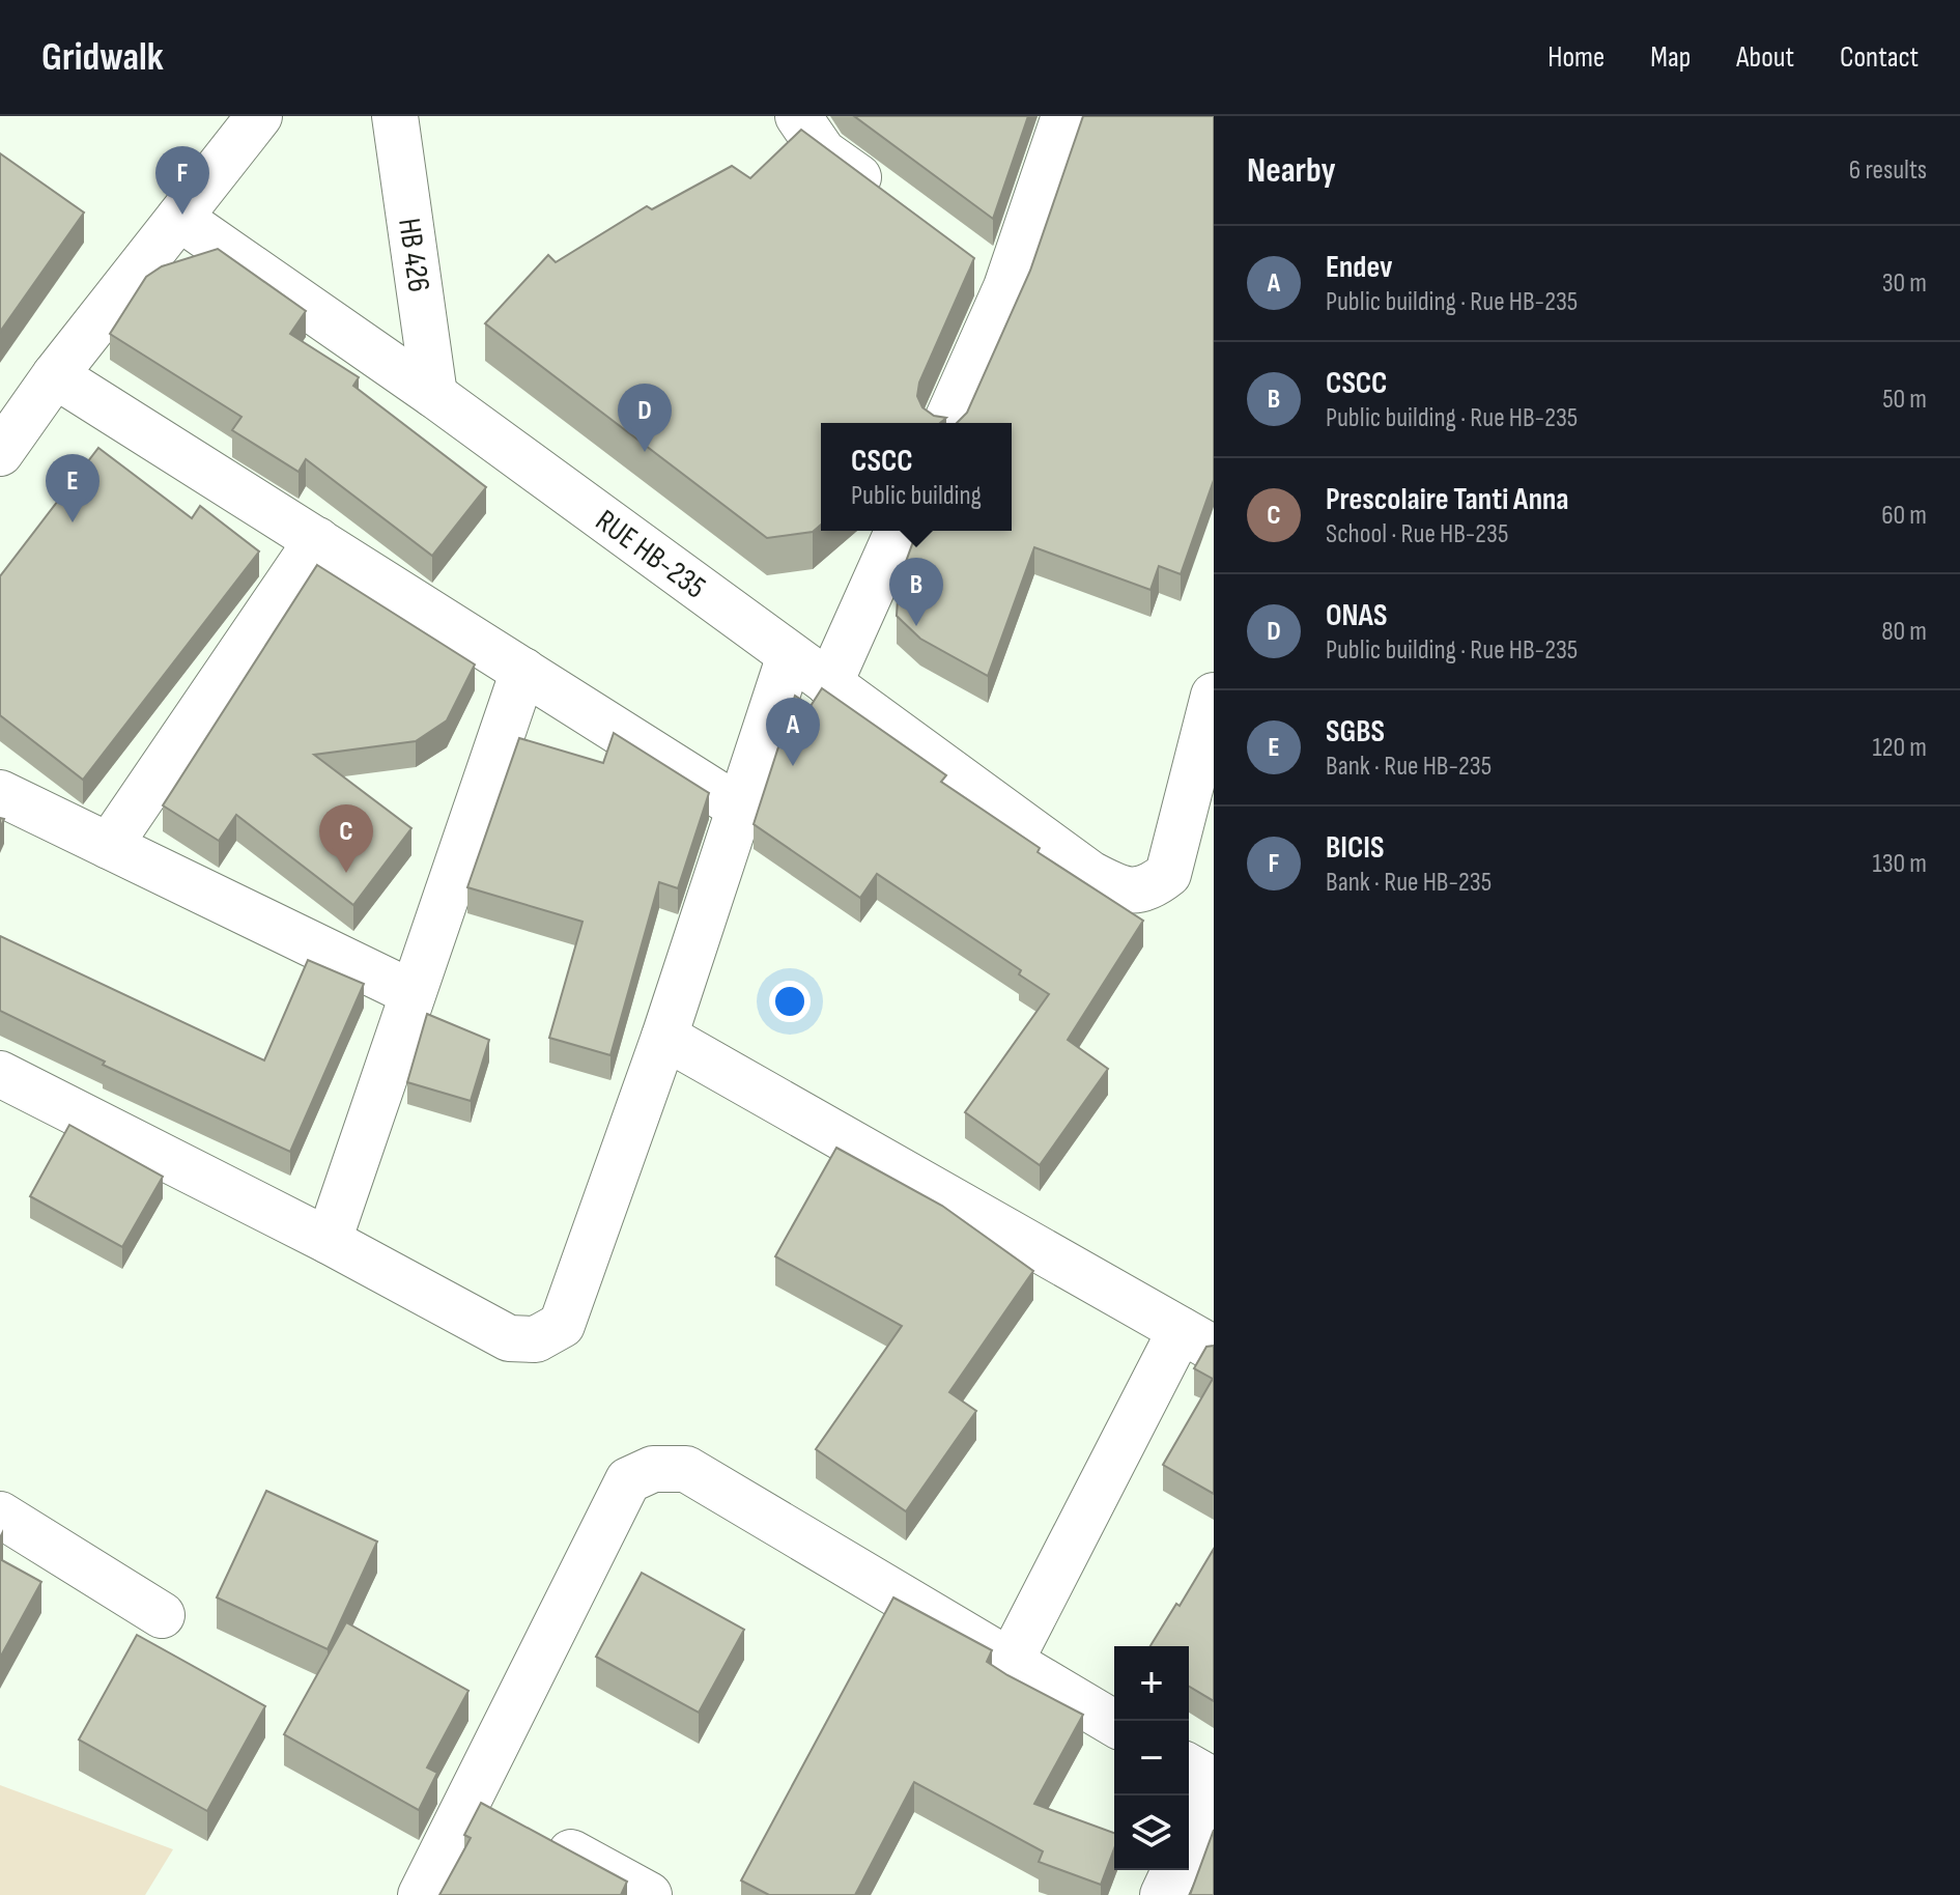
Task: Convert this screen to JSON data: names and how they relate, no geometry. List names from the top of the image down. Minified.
{"streets":{"street":["HB 426","RUE HB-235"]},"crossings":[["HB 426","RUE HB-235"]],"page":{"header":"Gridwalk","nav":["Home","Map","About","Contact"],"heading":["Nearby","6 results"],"pins":["F","D","E","B","A","C"],"list":[{"mark":"A","name":"Endev","note":"Public building · Rue HB-235","value":"30 m"},{"mark":"B","name":"CSCC","note":"Public building · Rue HB-235","value":"50 m"},{"mark":"C","name":"Prescolaire Tanti Anna","note":"School · Rue HB-235","value":"60 m"},{"mark":"D","name":"ONAS","note":"Public building · Rue HB-235","value":"80 m"},{"mark":"E","name":"SGBS","note":"Bank · Rue HB-235","value":"120 m"},{"mark":"F","name":"BICIS","note":"Bank · Rue HB-235","value":"130 m"}],"popup":["CSCC","Public building"],"map_buttons":["+","−"]}}
